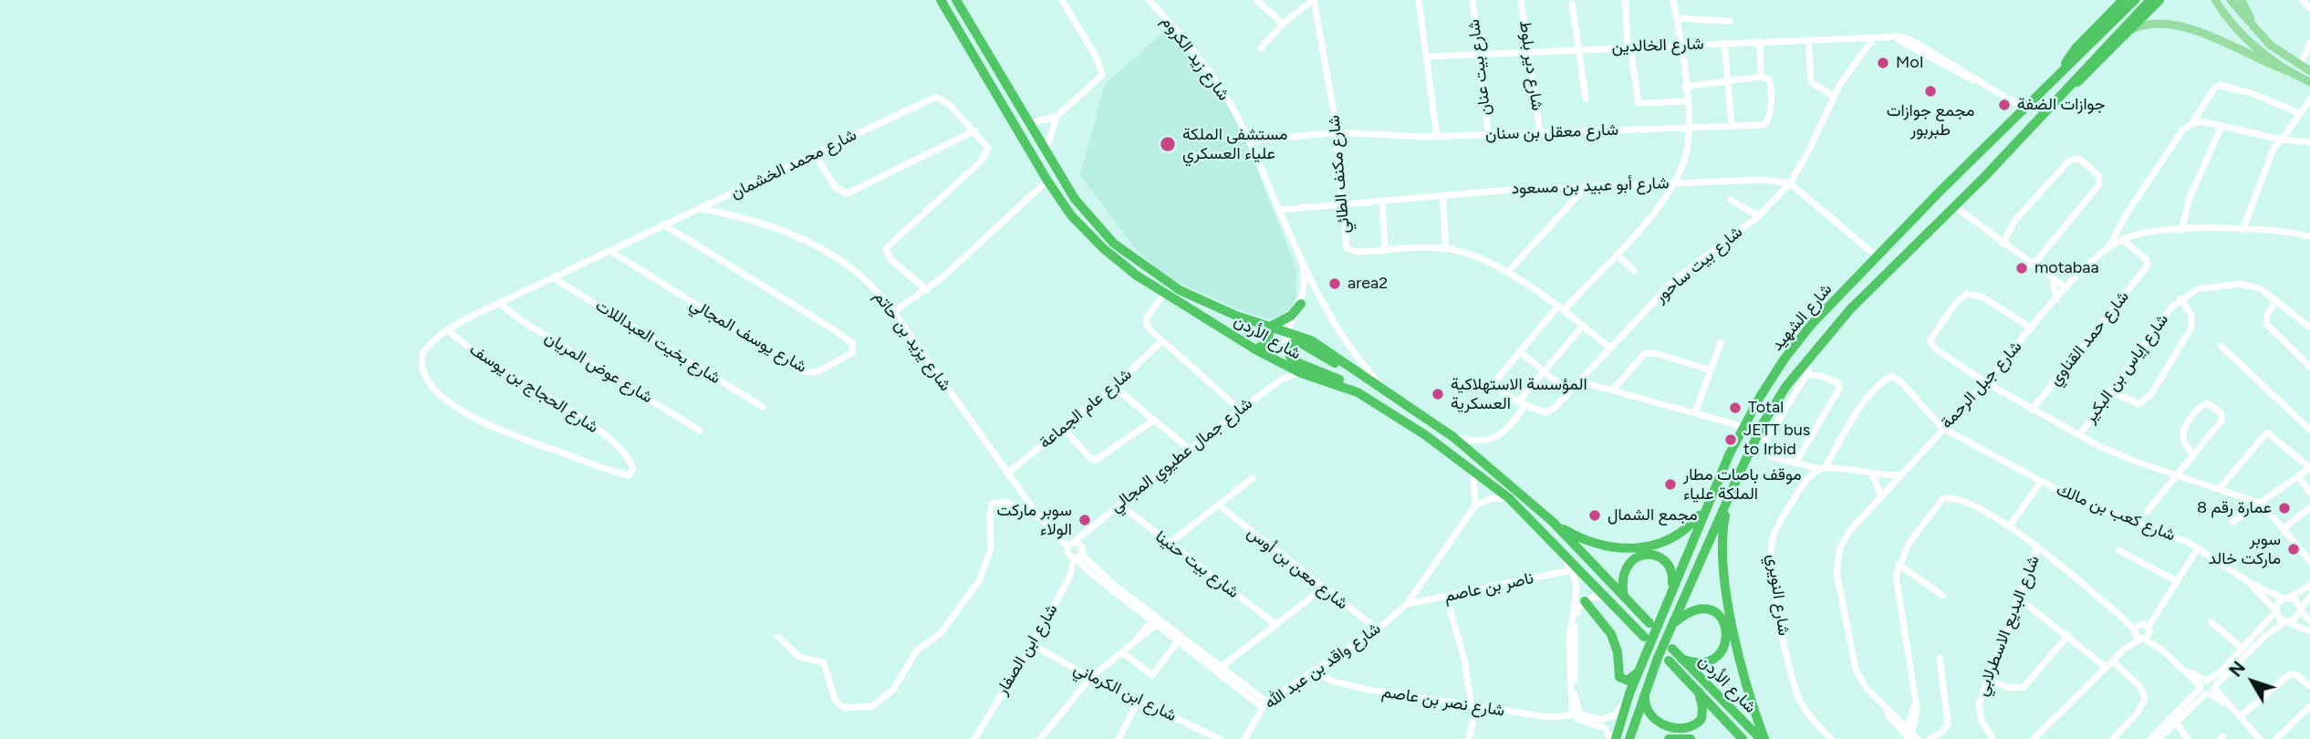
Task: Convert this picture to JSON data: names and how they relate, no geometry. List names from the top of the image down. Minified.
{"streets":{"highway":["شارع الشهيد","شارع الأردن"],"street":["شارع الخالدين","شارع زيد الكروم","شارع دير بلوط","شارع بيت عنان","شارع معقل بن سنان","شارع محمد الخشمان","شارع مكنف الطائي","شارع أبو عبيد بن مسعود","شارع بيت ساحور","شارع يوسف المجالي","شارع حمد القناوي","شارع يزيد بن حاتم","شارع بخيت العبداللات","شارع عوض المريان","شارع إياس بن البكير","شارع جبل الرحمة","شارع الحجاج بن يوسف","شارع عام الجماعة","شارع جمال عطيوي المجالي","شارع كعب بن مالك","شارع بيت حنينا","شارع معن بن أوس","ناصر بن عاصم","شارع النويري","شارع البديع الاسطرلابي","شارع ابن الصفار","شارع واقد بن عبد الله","شارع ابن الكرماني","شارع نصر بن عاصم"]},"crossings":[["شارع الخالدين","شارع دير بلوط"],["شارع الخالدين","شارع بيت عنان"],["شارع الخالدين","شارع معقل بن سنان"],["شارع الخالدين","شارع بيت ساحور"],["شارع الخالدين","شارع الشهيد"],["شارع زيد الكروم","شارع معقل بن سنان"],["شارع زيد الكروم","شارع أبو عبيد بن مسعود"],["شارع زيد الكروم","شارع الأردن"],["شارع دير بلوط","شارع معقل بن سنان"],["شارع بيت عنان","شارع معقل بن سنان"],["شارع معقل بن سنان","شارع مكنف الطائي"],["شارع محمد الخشمان","شارع يوسف المجالي"],["شارع محمد الخشمان","شارع يزيد بن حاتم"],["شارع محمد الخشمان","شارع بخيت العبداللات"],["شارع محمد الخشمان","شارع عوض المريان"],["شارع محمد الخشمان","شارع الحجاج بن يوسف"],["شارع مكنف الطائي","شارع أبو عبيد بن مسعود"],["شارع مكنف الطائي","شارع بيت ساحور"],["شارع أبو عبيد بن مسعود","شارع بيت ساحور"],["شارع الشهيد","شارع نصر بن عاصم"],["شارع الأردن","شارع جمال عطيوي المجالي"],["شارع حمد القناوي","شارع جبل الرحمة"],["شارع يزيد بن حاتم","شارع عام الجماعة"],["شارع يزيد بن حاتم","شارع جمال عطيوي المجالي"],["شارع يزيد بن حاتم","شارع ابن الصفار"],["شارع جبل الرحمة","شارع كعب بن مالك"],["شارع جمال عطيوي المجالي","شارع بيت حنينا"],["شارع كعب بن مالك","شارع النويري"],["شارع معن بن أوس","شارع واقد بن عبد الله"],["ناصر بن عاصم","شارع واقد بن عبد الله"],["شارع ابن الصفار","شارع ابن الكرماني"],["شارع واقد بن عبد الله","شارع نصر بن عاصم"]],"places":["MoI","مجمع جوازات طبربور","جوازات الضفة","مستشفى الملكة علياء العسكري","motabaa","area2","المؤسسة الاستهلاكية العسكرية","Total","JETT bus to Irbid","موقف باصات مطار الملكة علياء","عمارة رقم 8","مجمع الشمال","سوبر ماركت الولاء","سوبر ماركت خالد"],"north":"top left"}
